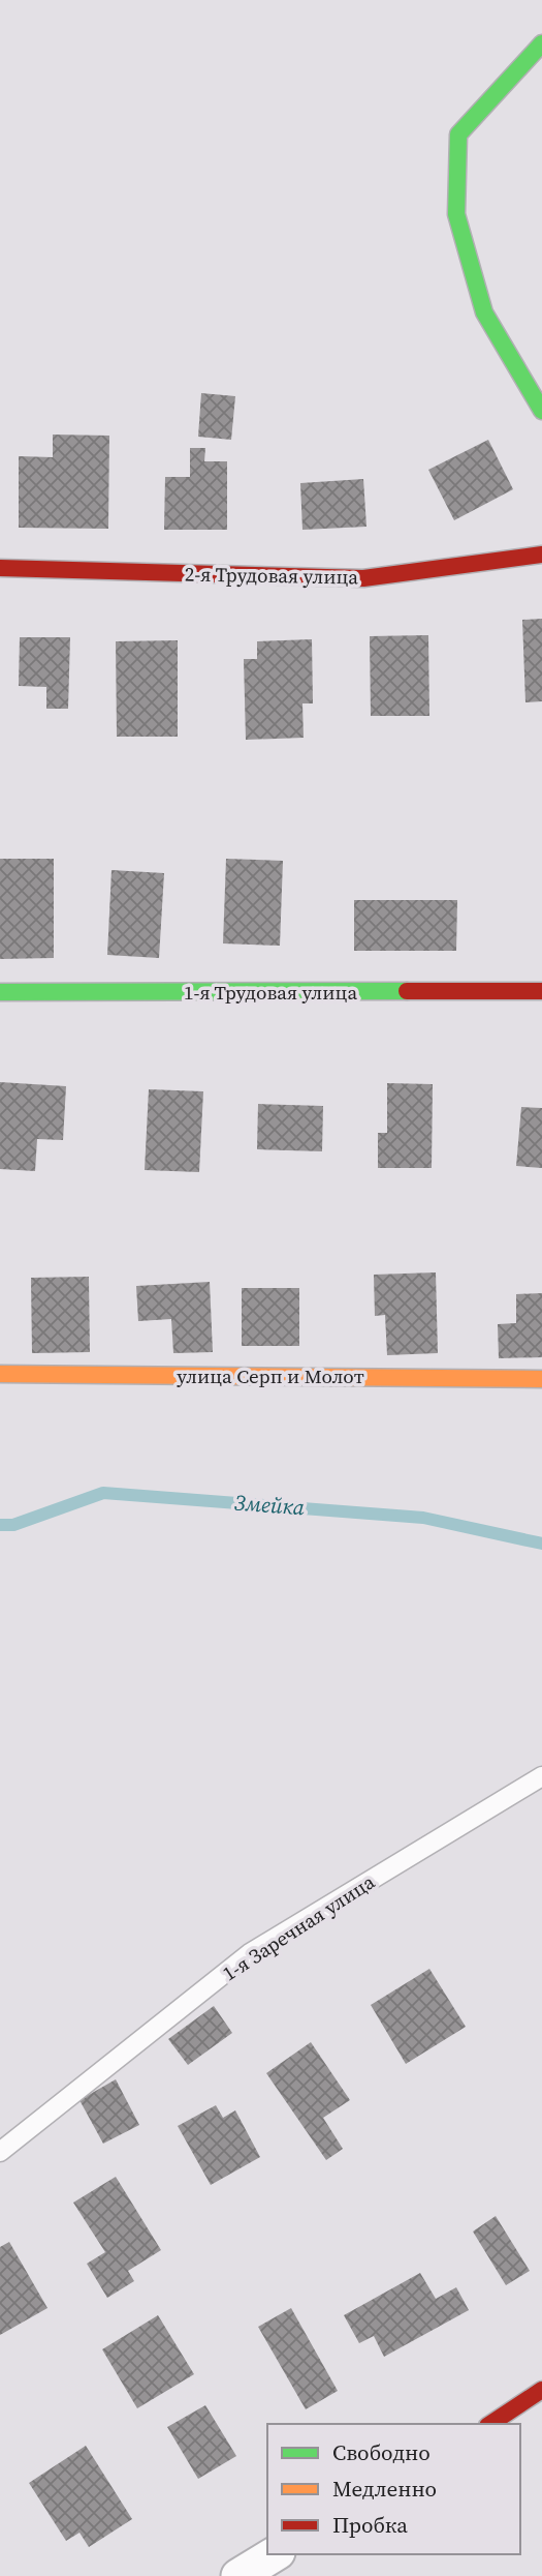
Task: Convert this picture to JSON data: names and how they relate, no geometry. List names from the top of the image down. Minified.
{"streets":{"street":["2-я Трудовая улица","1-я Трудовая улица","улица Серп и Молот"],"lane":["1-я Заречная улица"]},"water":["Змейка"],"legend":["Свободно","Медленно","Пробка"]}
